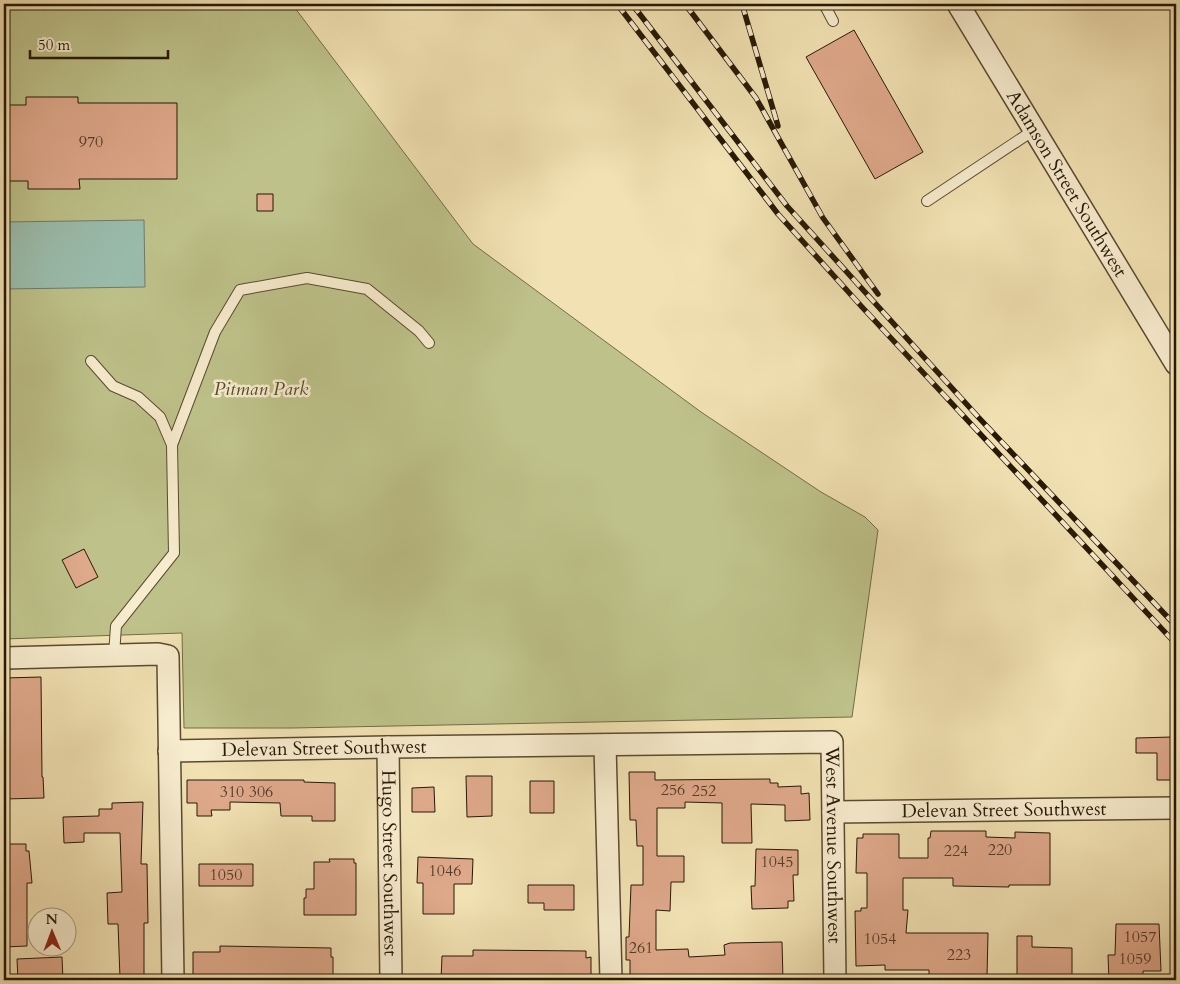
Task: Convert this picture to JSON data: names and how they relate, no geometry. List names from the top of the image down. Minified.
{"streets":{"street":["Adamson Street Southwest","Delevan Street Southwest","West Avenue Southwest","Hugo Street Southwest"]},"crossings":[["Delevan Street Southwest","West Avenue Southwest"],["Delevan Street Southwest","Hugo Street Southwest"]],"parks":["Pitman Park"],"house_numbers":["970","256","252","310","306","220","224","1045","1046","1050","1057","1054","261","223","1059"],"scale_bar":"50 m","north":"top"}
